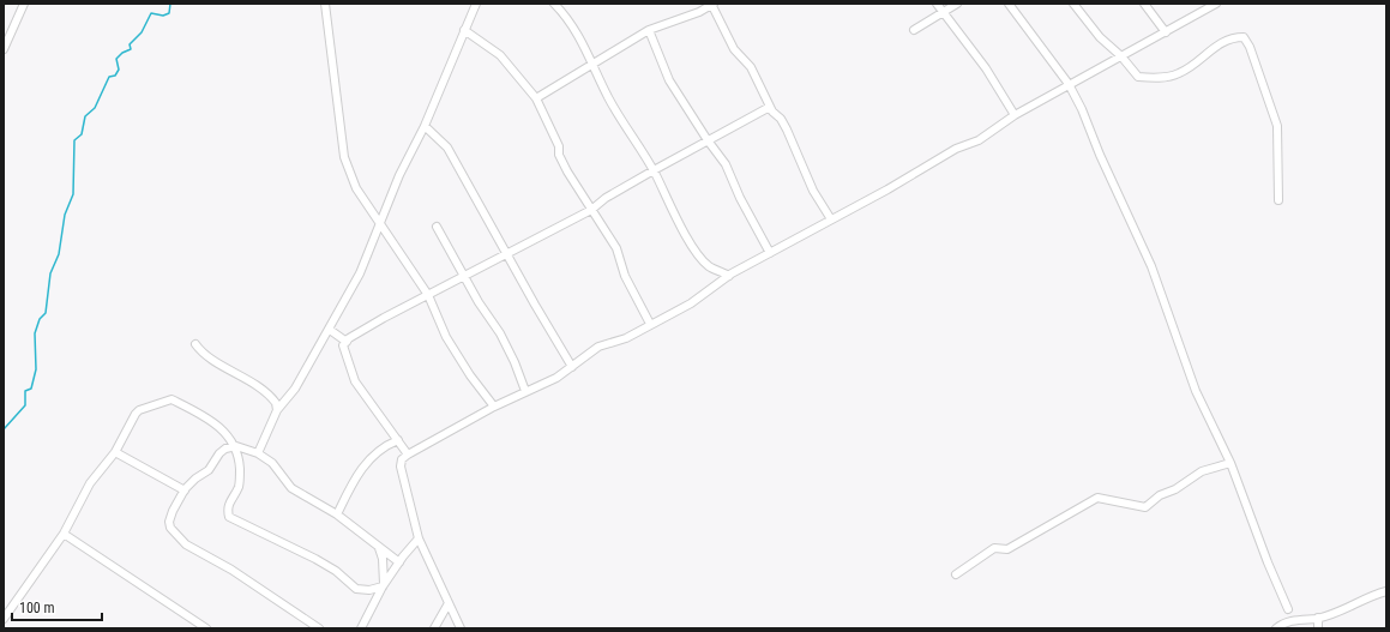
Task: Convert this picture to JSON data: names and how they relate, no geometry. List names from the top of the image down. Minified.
{"scale_bar":"100 m"}
